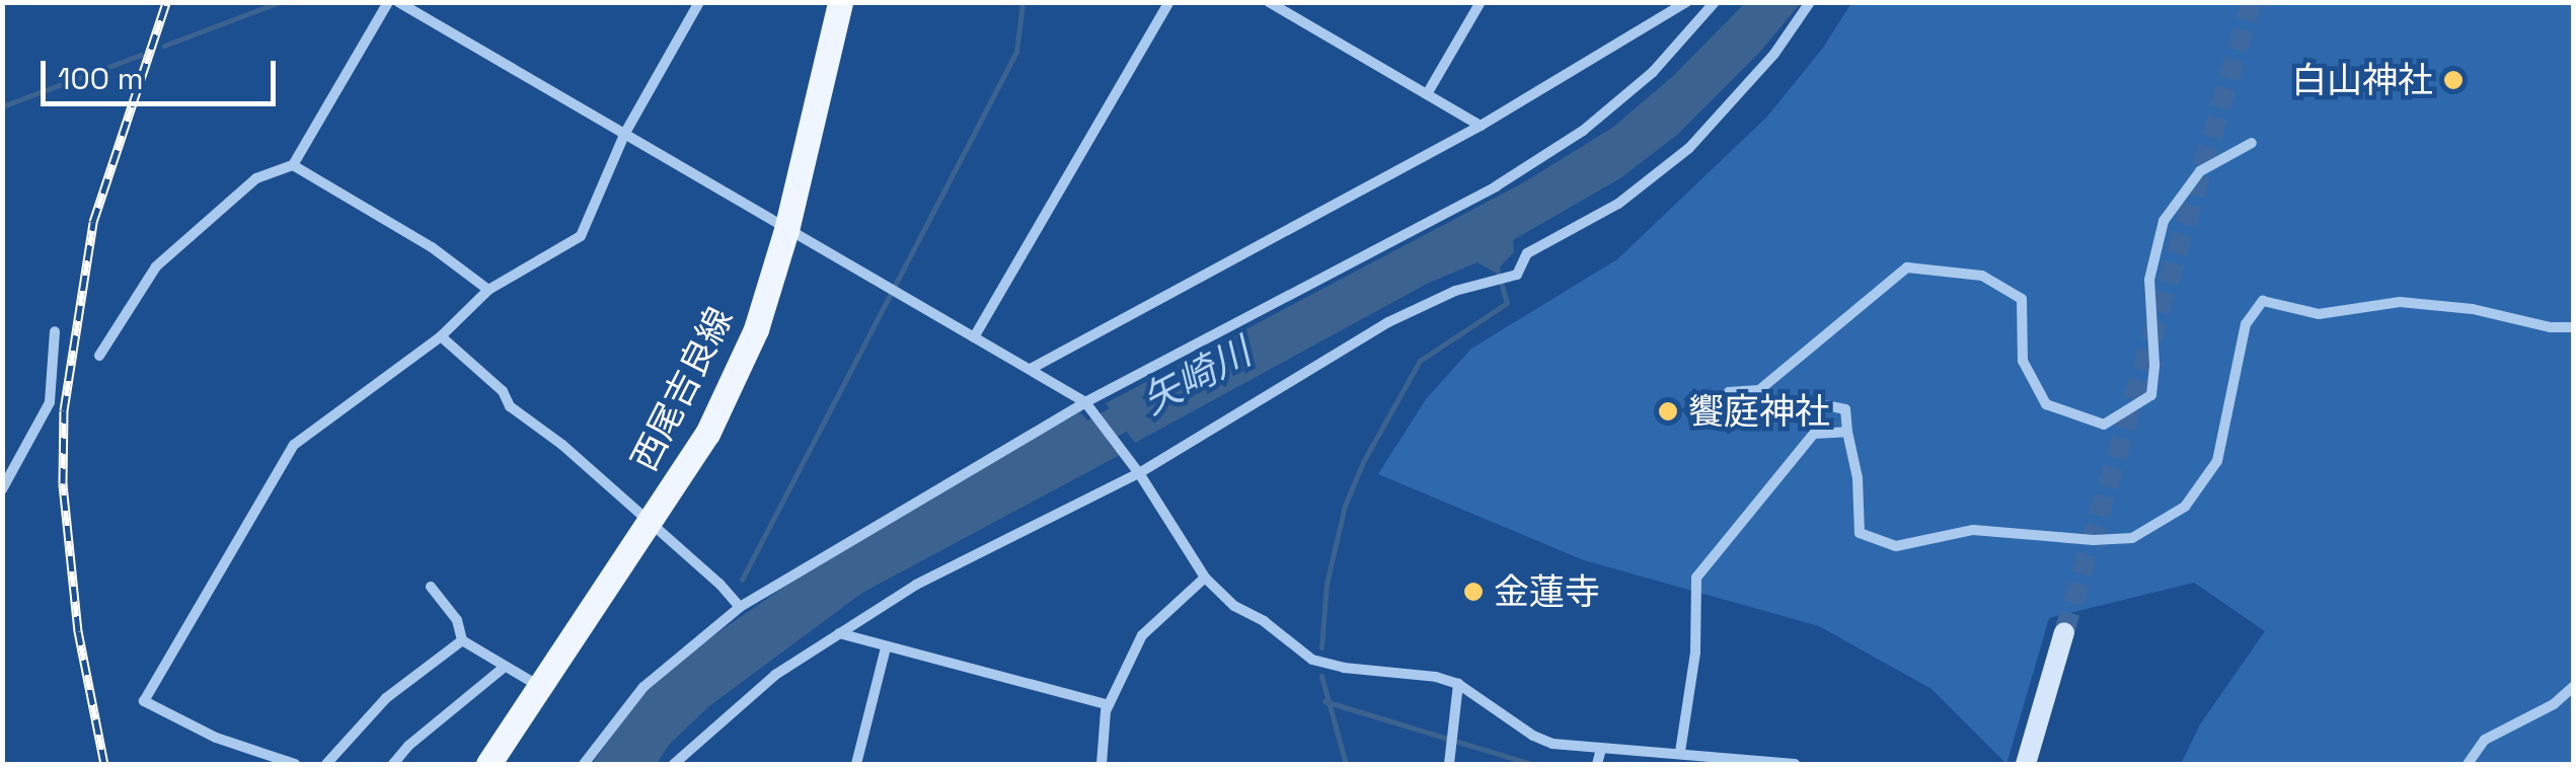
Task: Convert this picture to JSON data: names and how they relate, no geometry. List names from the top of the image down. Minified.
{"streets":{"main road":["西尾吉良線"]},"water":["矢崎川"],"places":["白山神社","饗庭神社","金蓮寺"],"scale_bar":"100 m"}
